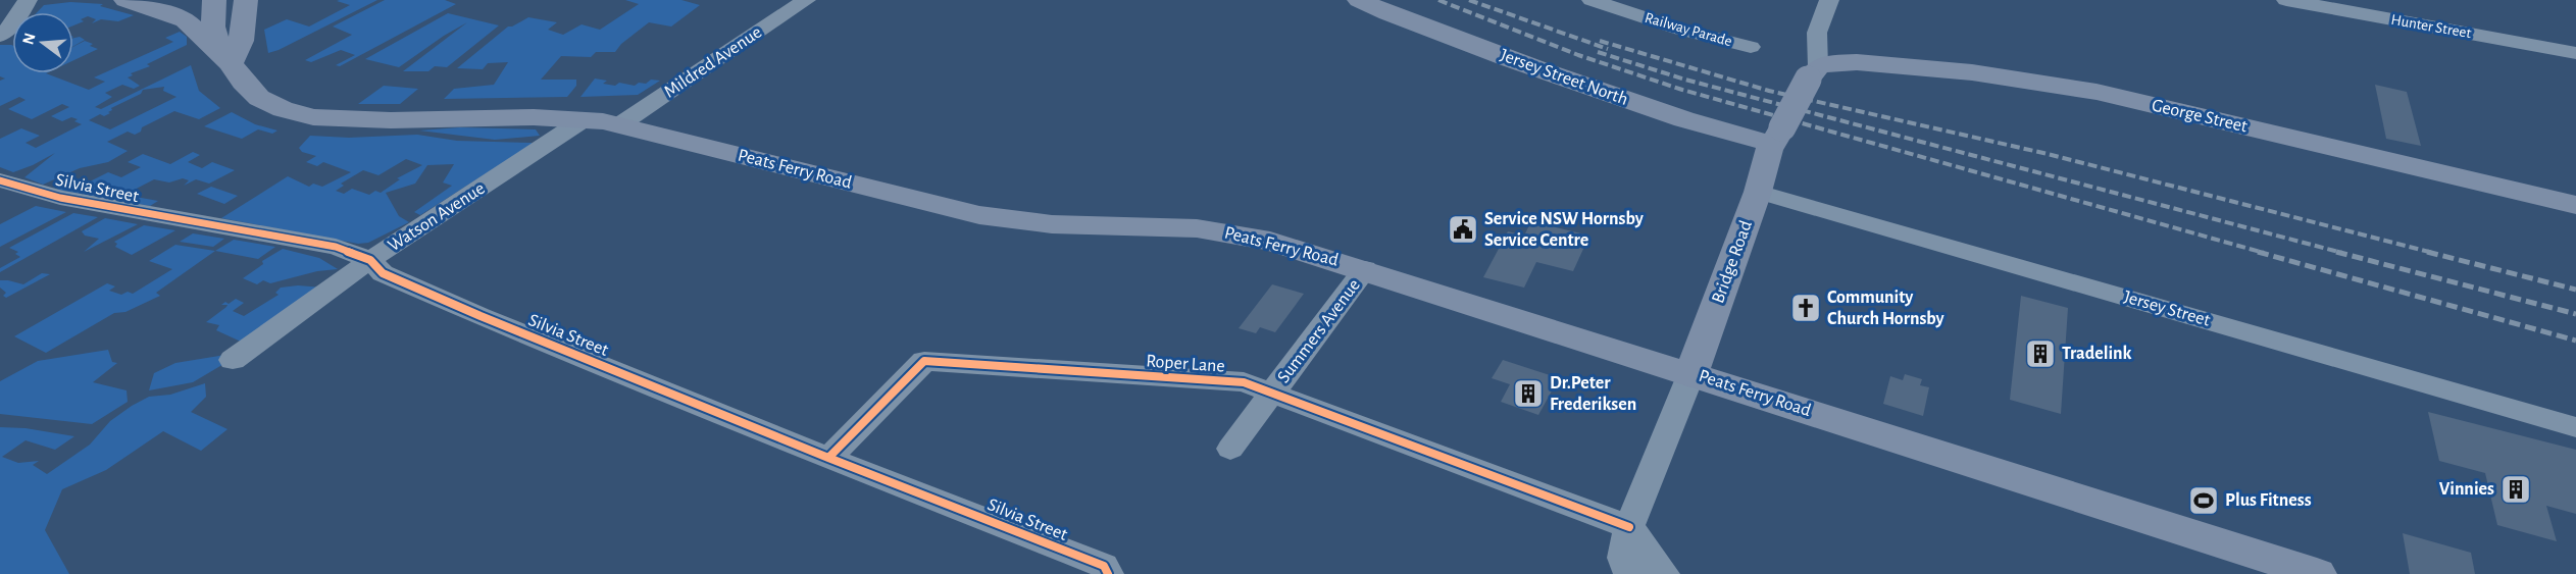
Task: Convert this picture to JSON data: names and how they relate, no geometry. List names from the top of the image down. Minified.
{"streets":{"main road":["Jersey Street North","George Street","Peats Ferry Road","Bridge Road"],"street":["Hunter Street","Railway Parade","Mildred Avenue","Silvia Street","Watson Avenue","Jersey Street","Summers Avenue","Roper Lane"]},"crossings":[["Mildred Avenue","Peats Ferry Road"],["Jersey Street North","Bridge Road"],["George Street","Bridge Road"],["Peats Ferry Road","Watson Avenue"],["Peats Ferry Road","Bridge Road"],["Peats Ferry Road","Summers Avenue"],["Silvia Street","Watson Avenue"],["Silvia Street","Roper Lane"],["Bridge Road","Jersey Street"],["Bridge Road","Roper Lane"],["Summers Avenue","Roper Lane"]],"places":{"public building":["Service NSW Hornsby Service Centre"],"church":["Community Church Hornsby"],"building":["Tradelink","Dr.Peter Frederiksen","Vinnies"],"sports":["Plus Fitness"]},"north":"left"}
